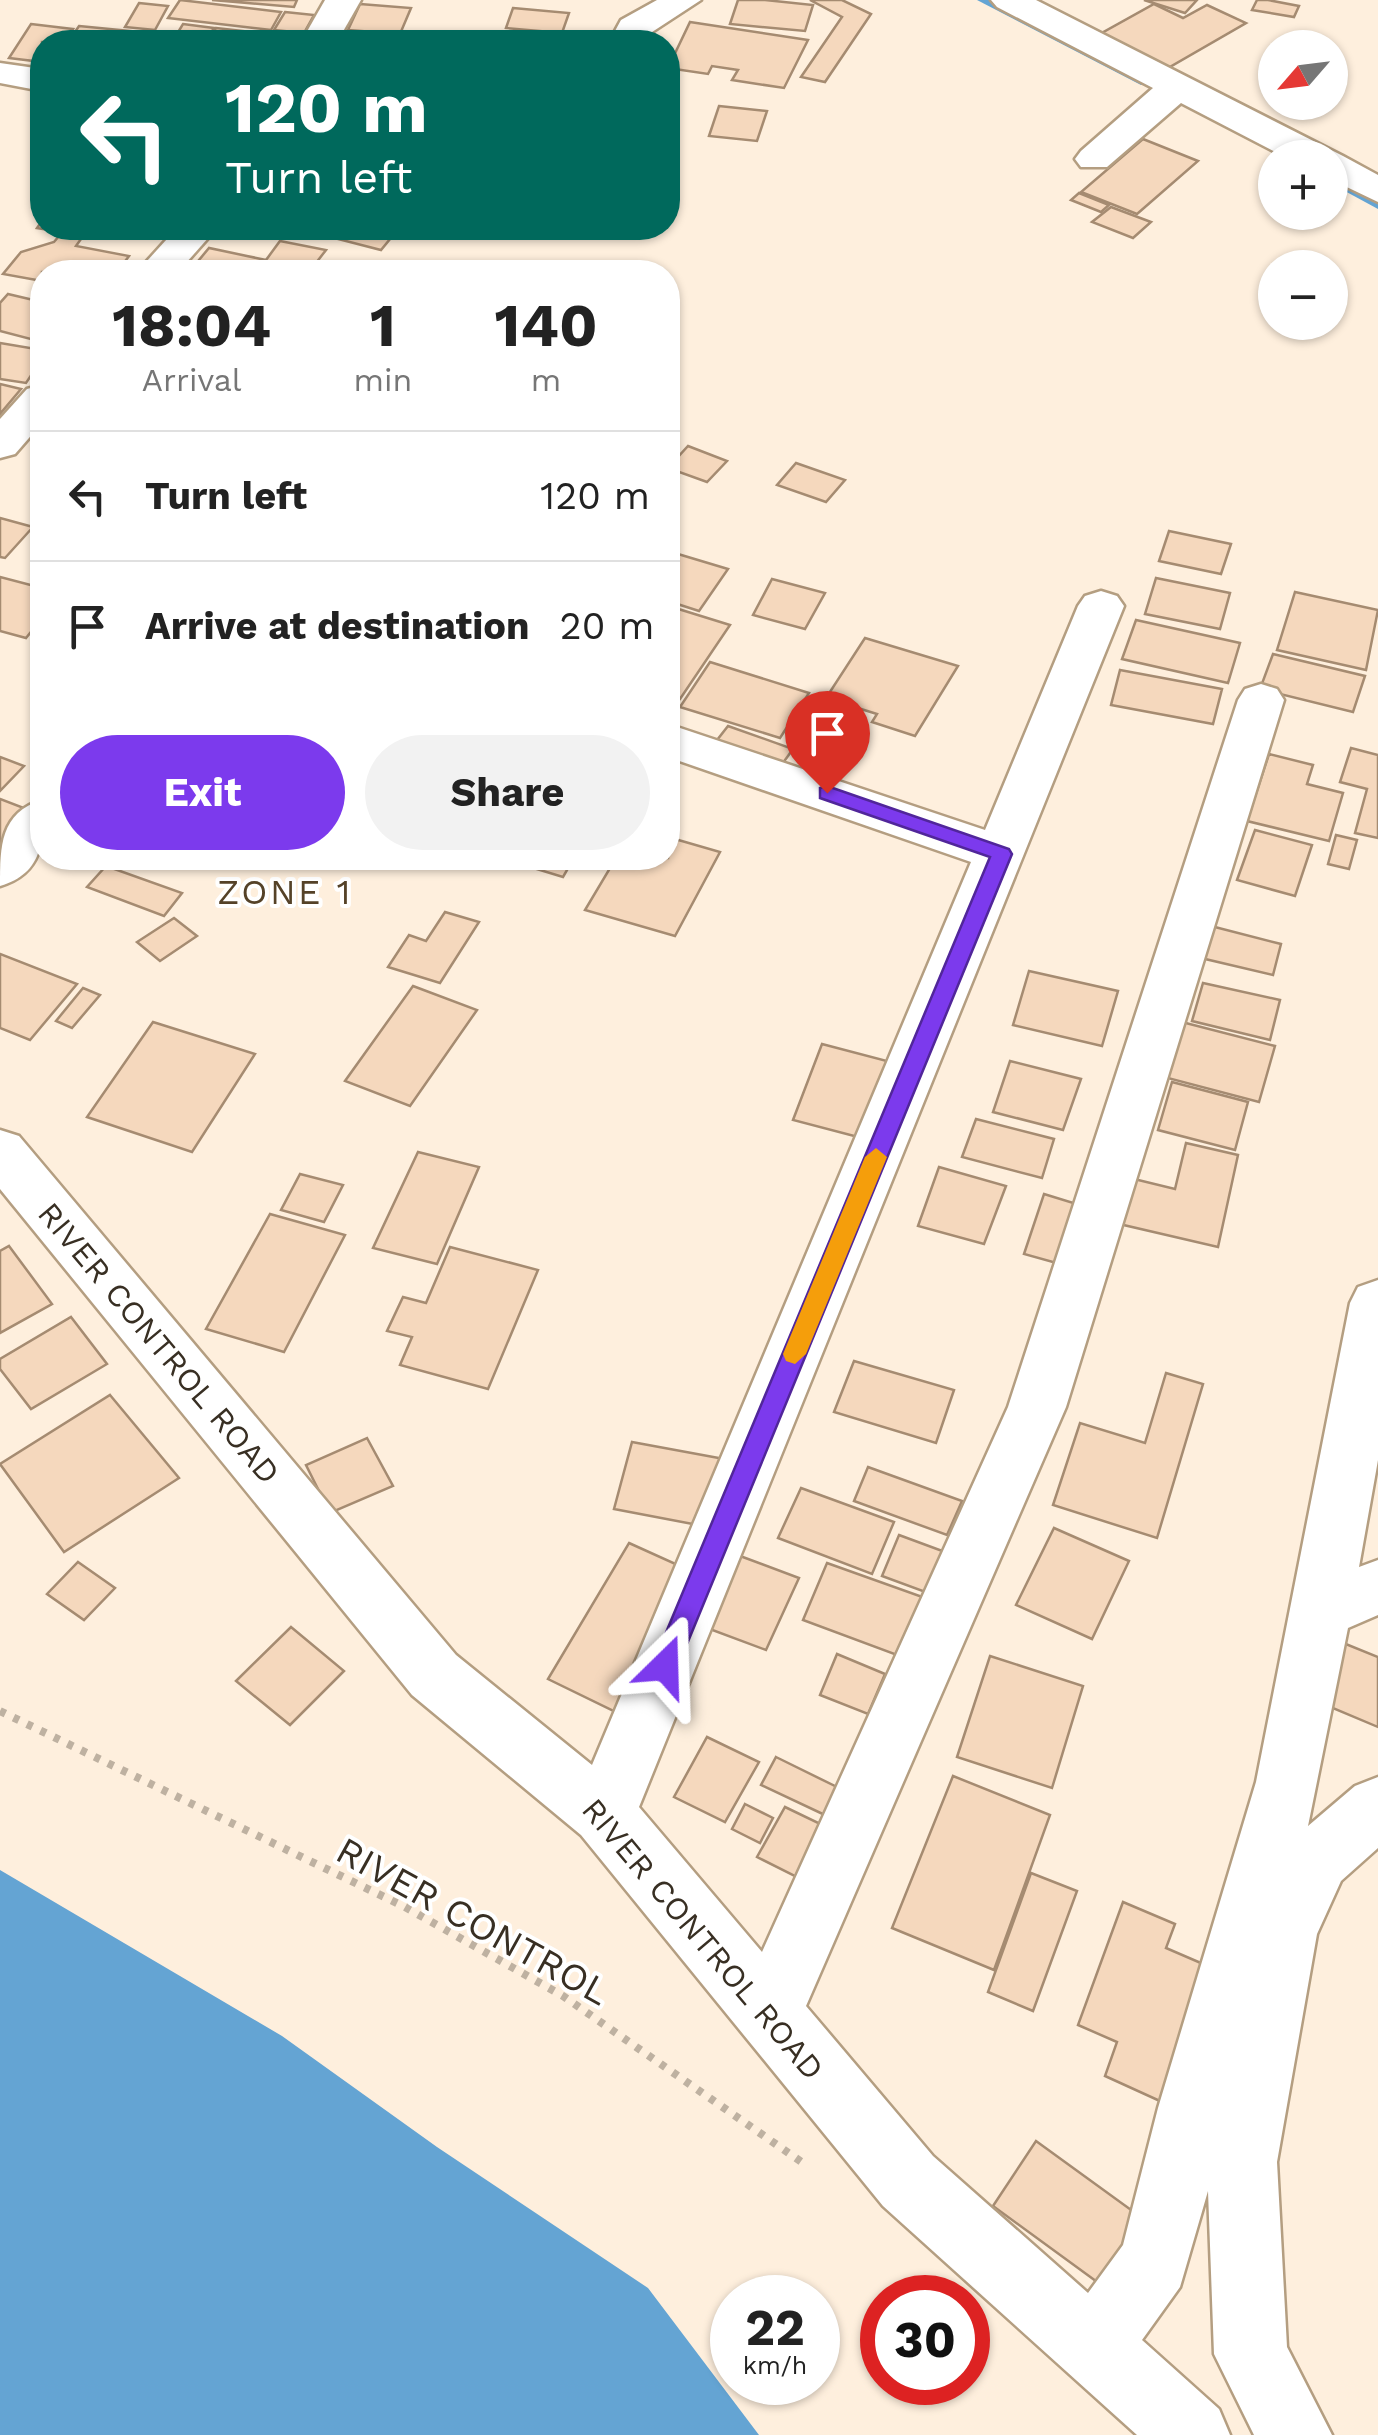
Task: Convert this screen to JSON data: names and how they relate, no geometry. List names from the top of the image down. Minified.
{"streets":{"street":["RIVER CONTROL ROAD"],"path":["RIVER CONTROL"]},"districts":["ZONE 1"],"north":"bottom left","page":{"map_buttons":["+","−"],"turn":["120 m","Turn left"],"eta":["18:04","Arrival","1","min","140","m"],"list":[{"name":"Turn left","value":"120 m"},{"name":"Arrive at destination","value":"20 m"}],"buttons":["Exit","Share"],"speed":"22 km/h","limit":"30"}}
